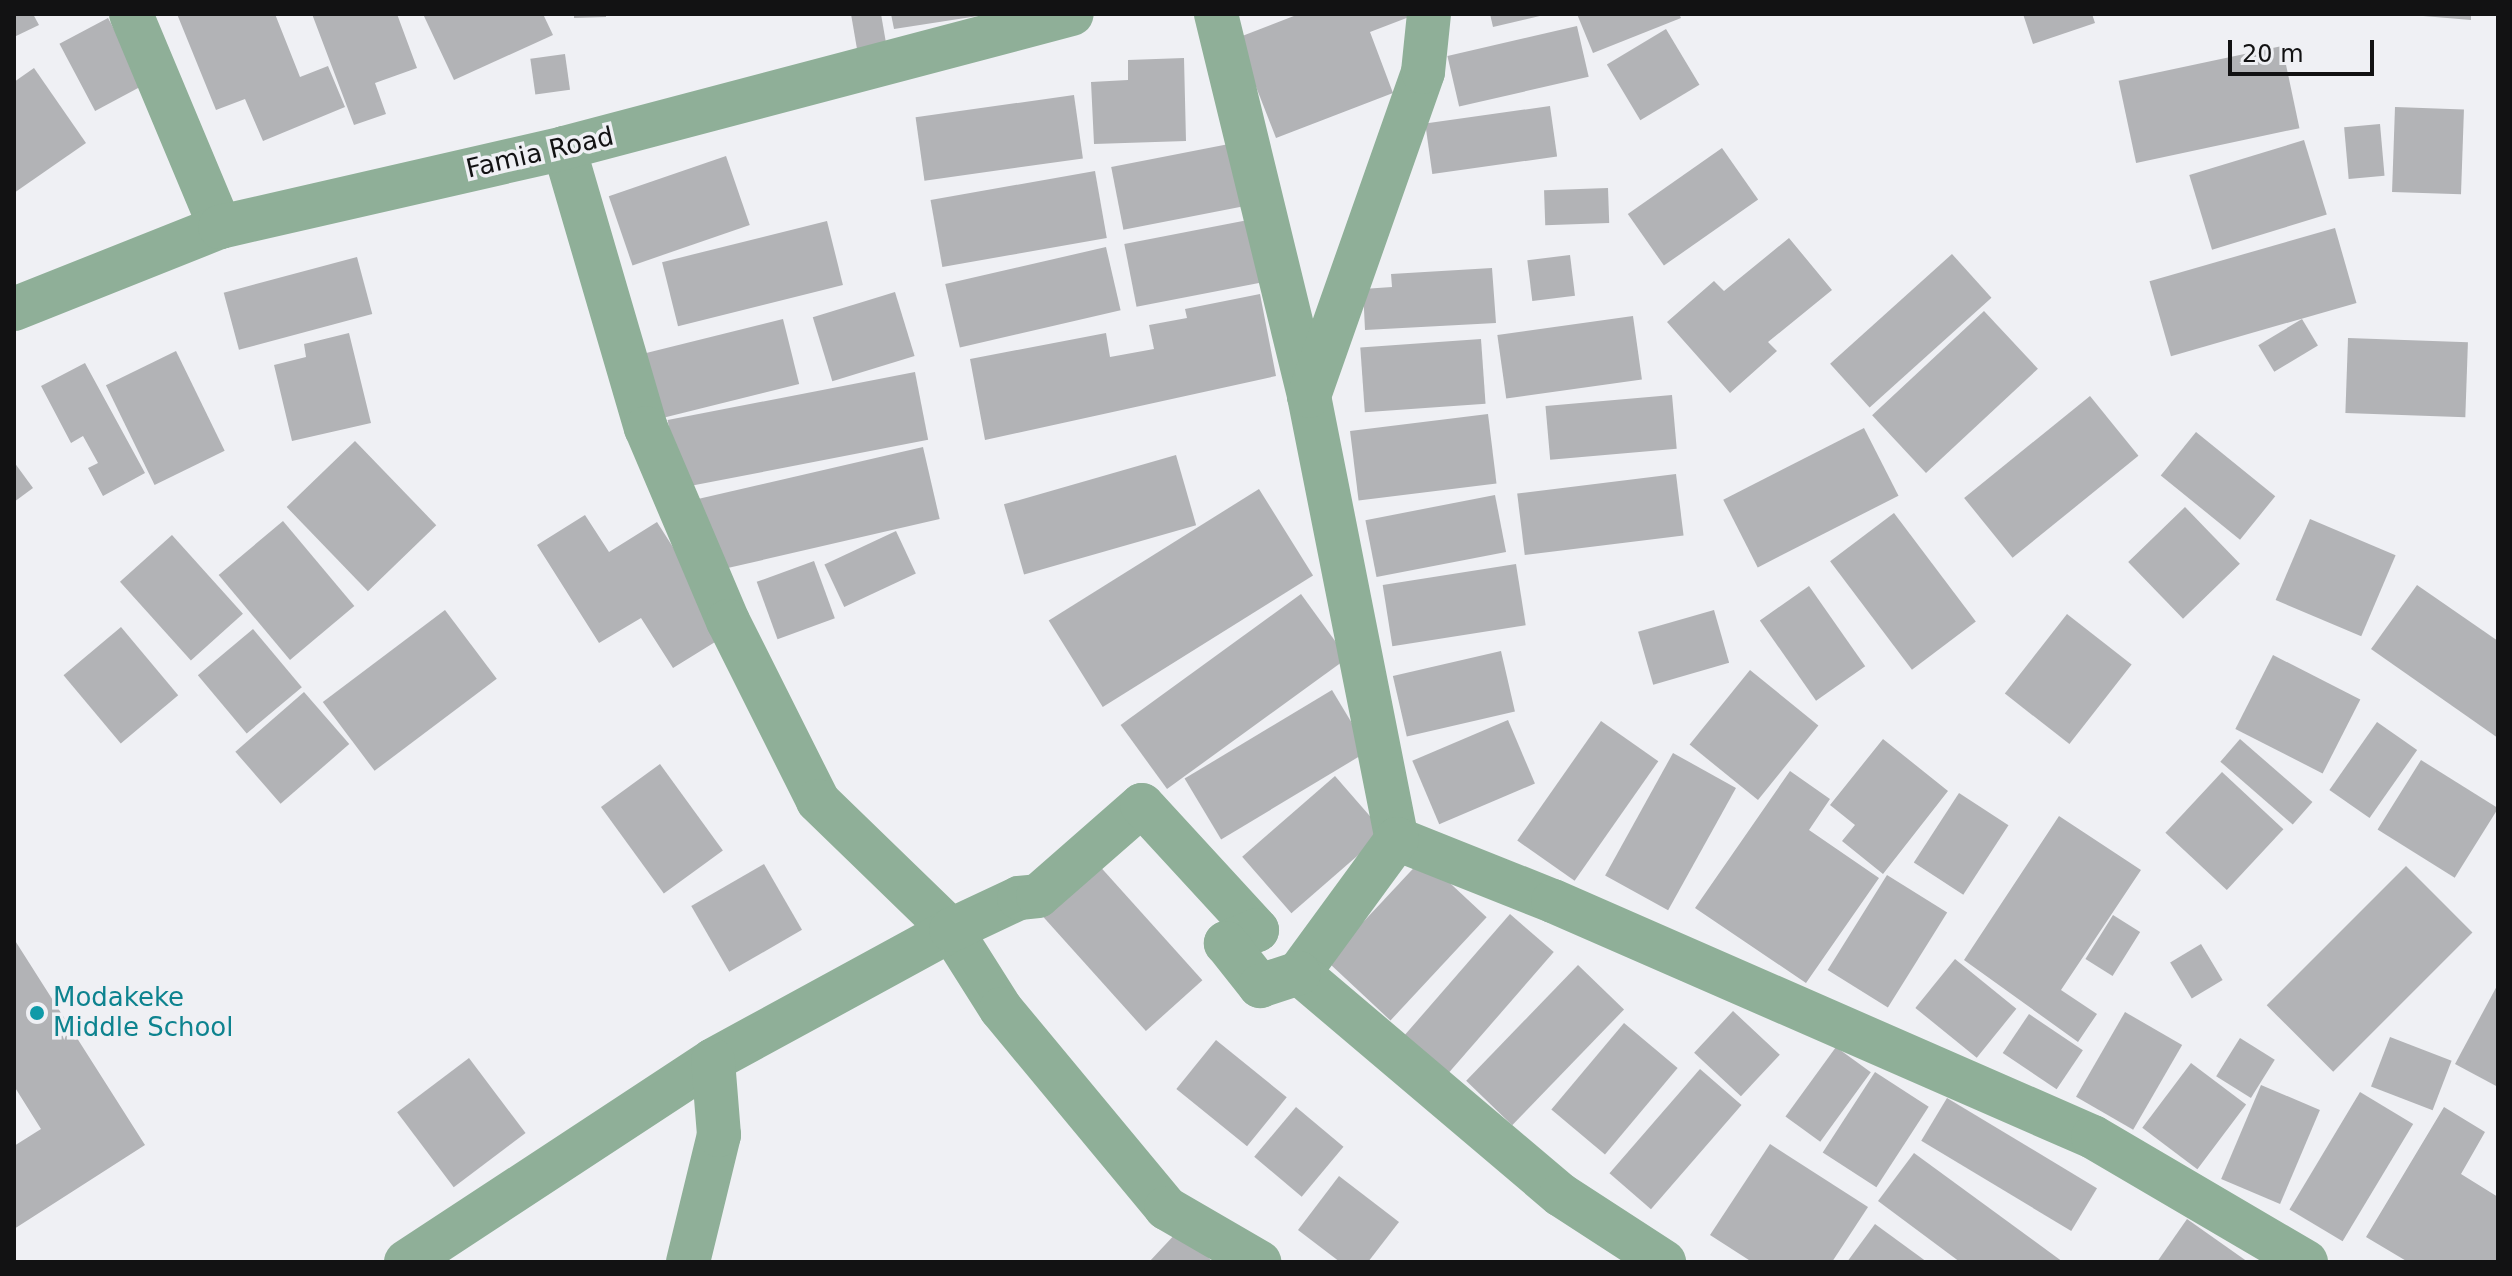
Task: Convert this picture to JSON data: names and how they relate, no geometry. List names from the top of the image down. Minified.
{"streets":{"street":["Famia Road"]},"places":["Modakeke Middle School"],"scale_bar":"20 m"}
